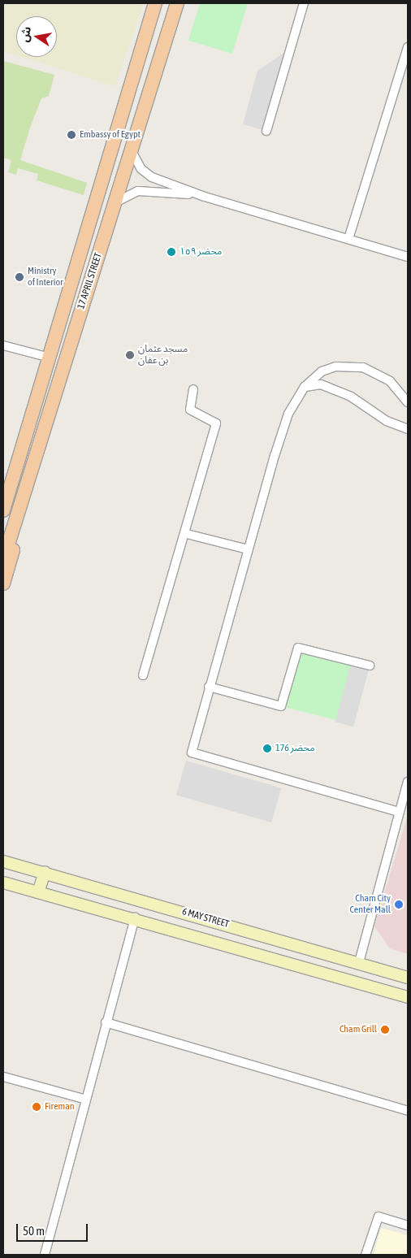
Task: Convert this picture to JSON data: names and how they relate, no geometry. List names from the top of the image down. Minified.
{"streets":{"main road":["17 APRIL STREET","6 MAY STREET"]},"places":["Embassy of Egypt","محضر ١٥٩","Ministry of Interior","مسجد عثمان بن عفان","محضر 176","Cham City Center Mall","Cham Grill","Fireman"],"scale_bar":"50 m","north":"left"}
